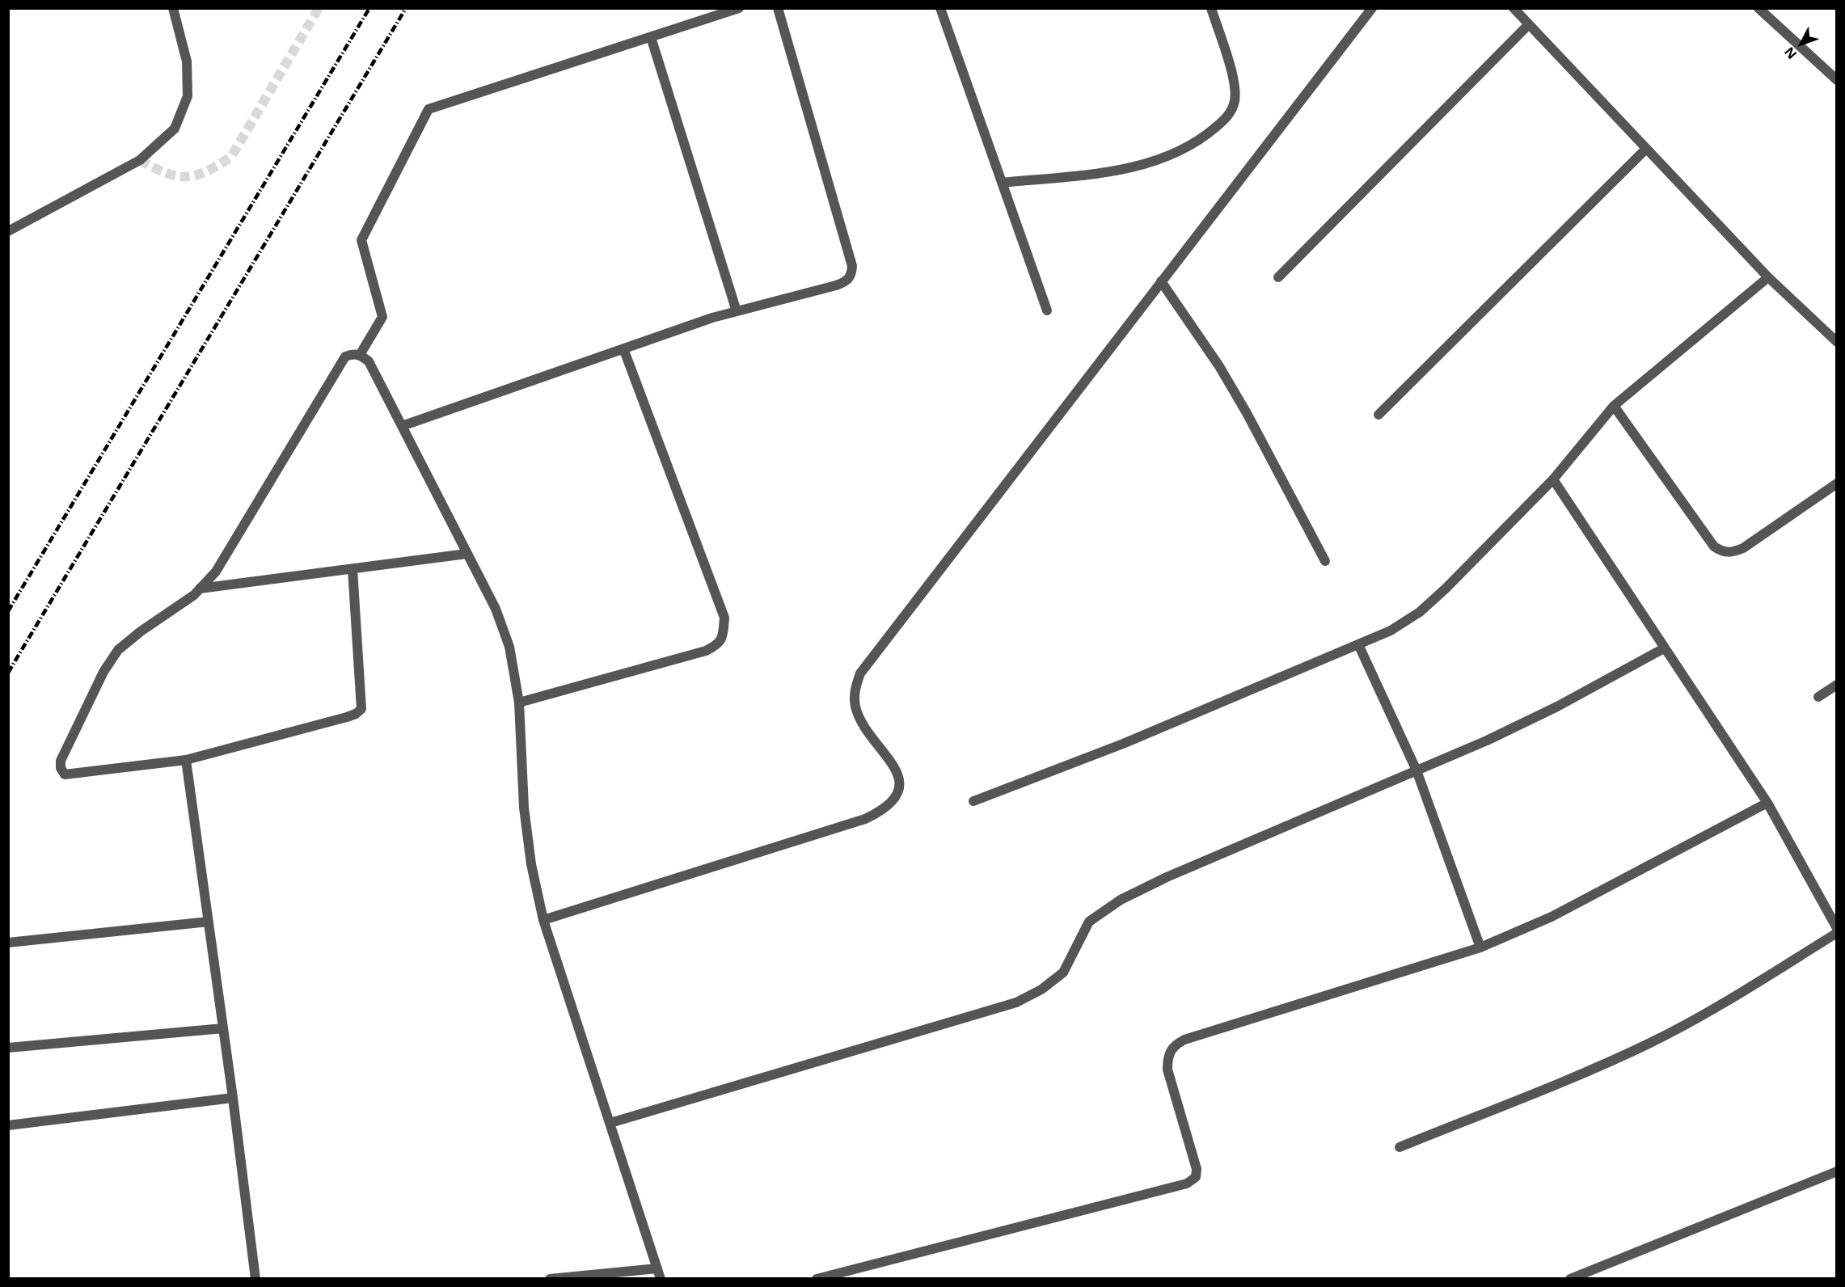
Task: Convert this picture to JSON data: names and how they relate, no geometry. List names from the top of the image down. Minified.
{"north":"bottom left"}
